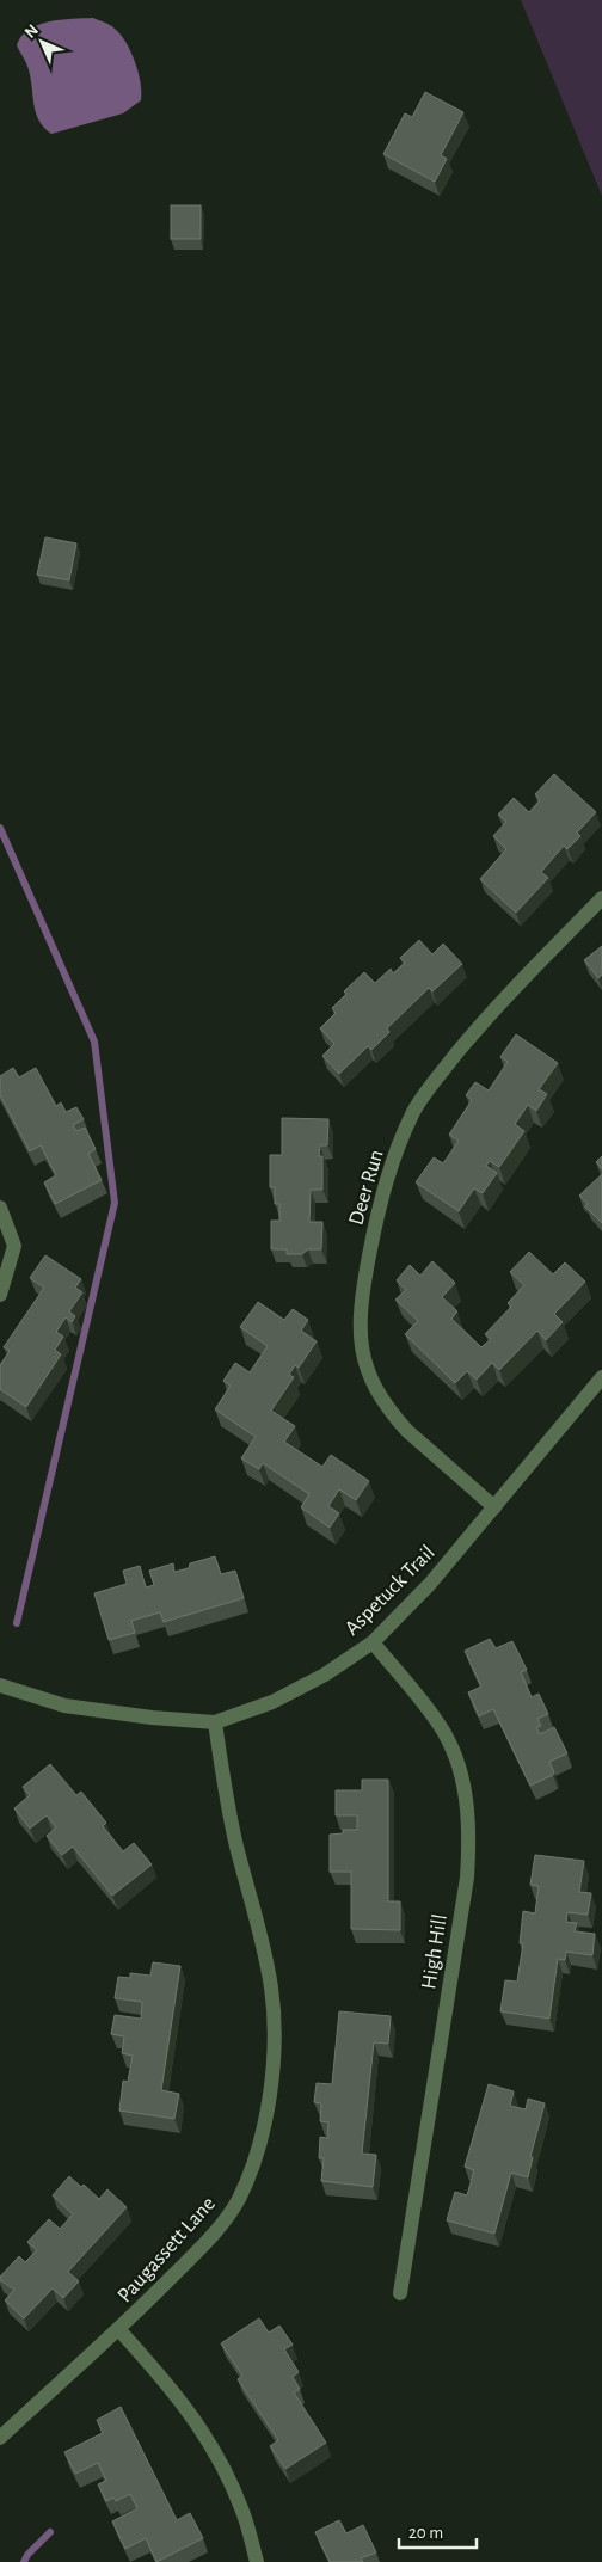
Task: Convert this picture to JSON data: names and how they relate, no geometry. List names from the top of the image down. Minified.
{"streets":{"street":["Deer Run","Aspetuck Trail","High Hill","Paugassett Lane"]},"crossings":[["Deer Run","Aspetuck Trail"],["Aspetuck Trail","High Hill"],["Aspetuck Trail","Paugassett Lane"]],"scale_bar":"20 m","north":"top left"}
